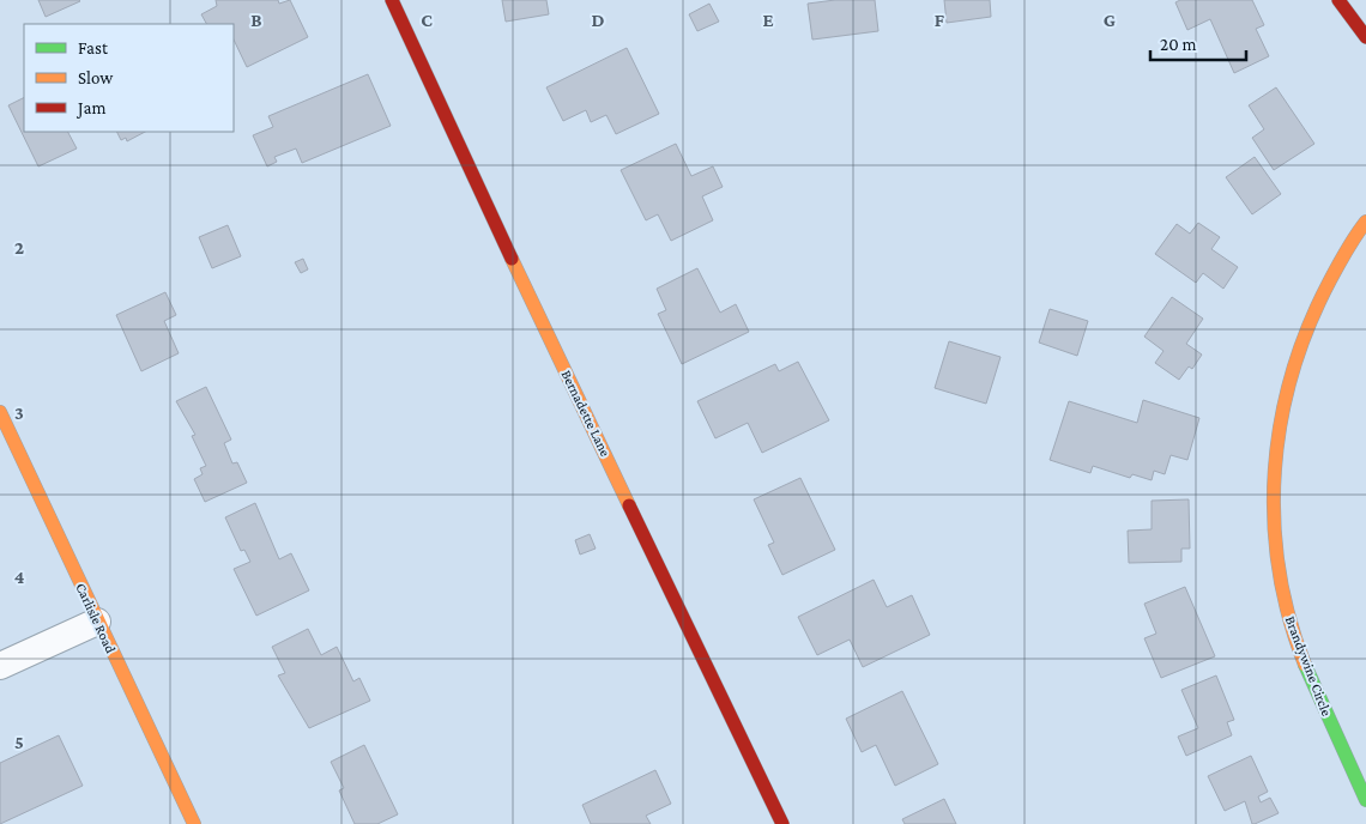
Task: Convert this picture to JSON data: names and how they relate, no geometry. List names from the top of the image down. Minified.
{"streets":{"street":["Bernadette Lane","Carlisle Road","Brandywine Circle"]},"legend":["Fast","Slow","Jam"],"scale_bar":"20 m","grid":{"columns":["B","C","D","E","F","G"],"rows":["2","3","4","5"]}}
